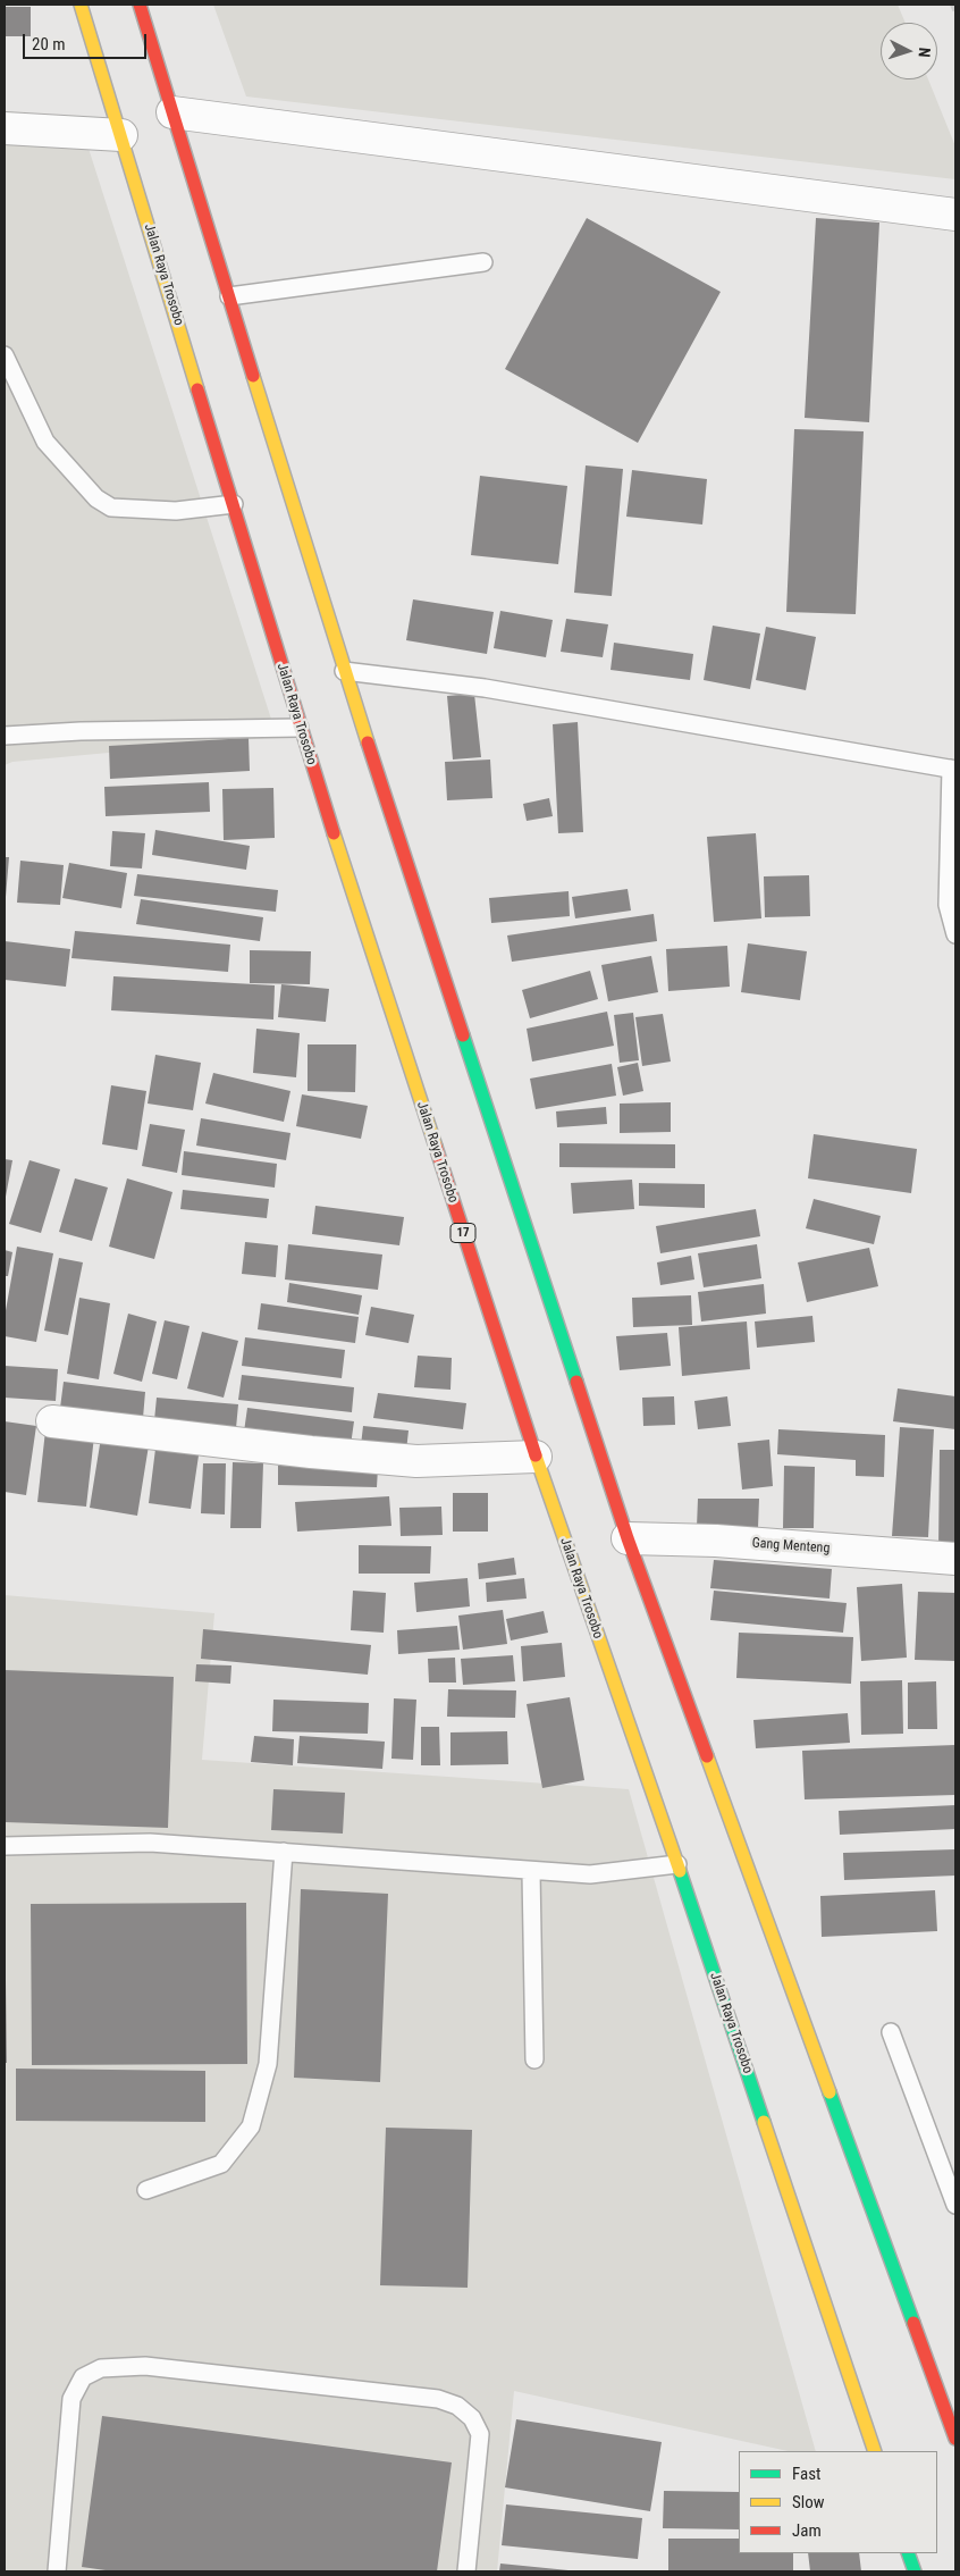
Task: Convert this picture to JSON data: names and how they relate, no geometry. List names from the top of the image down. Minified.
{"streets":{"highway":["Jalan Raya Trosobo","17"],"street":["Gang Menteng"]},"legend":["Fast","Slow","Jam"],"scale_bar":"20 m","north":"right"}
